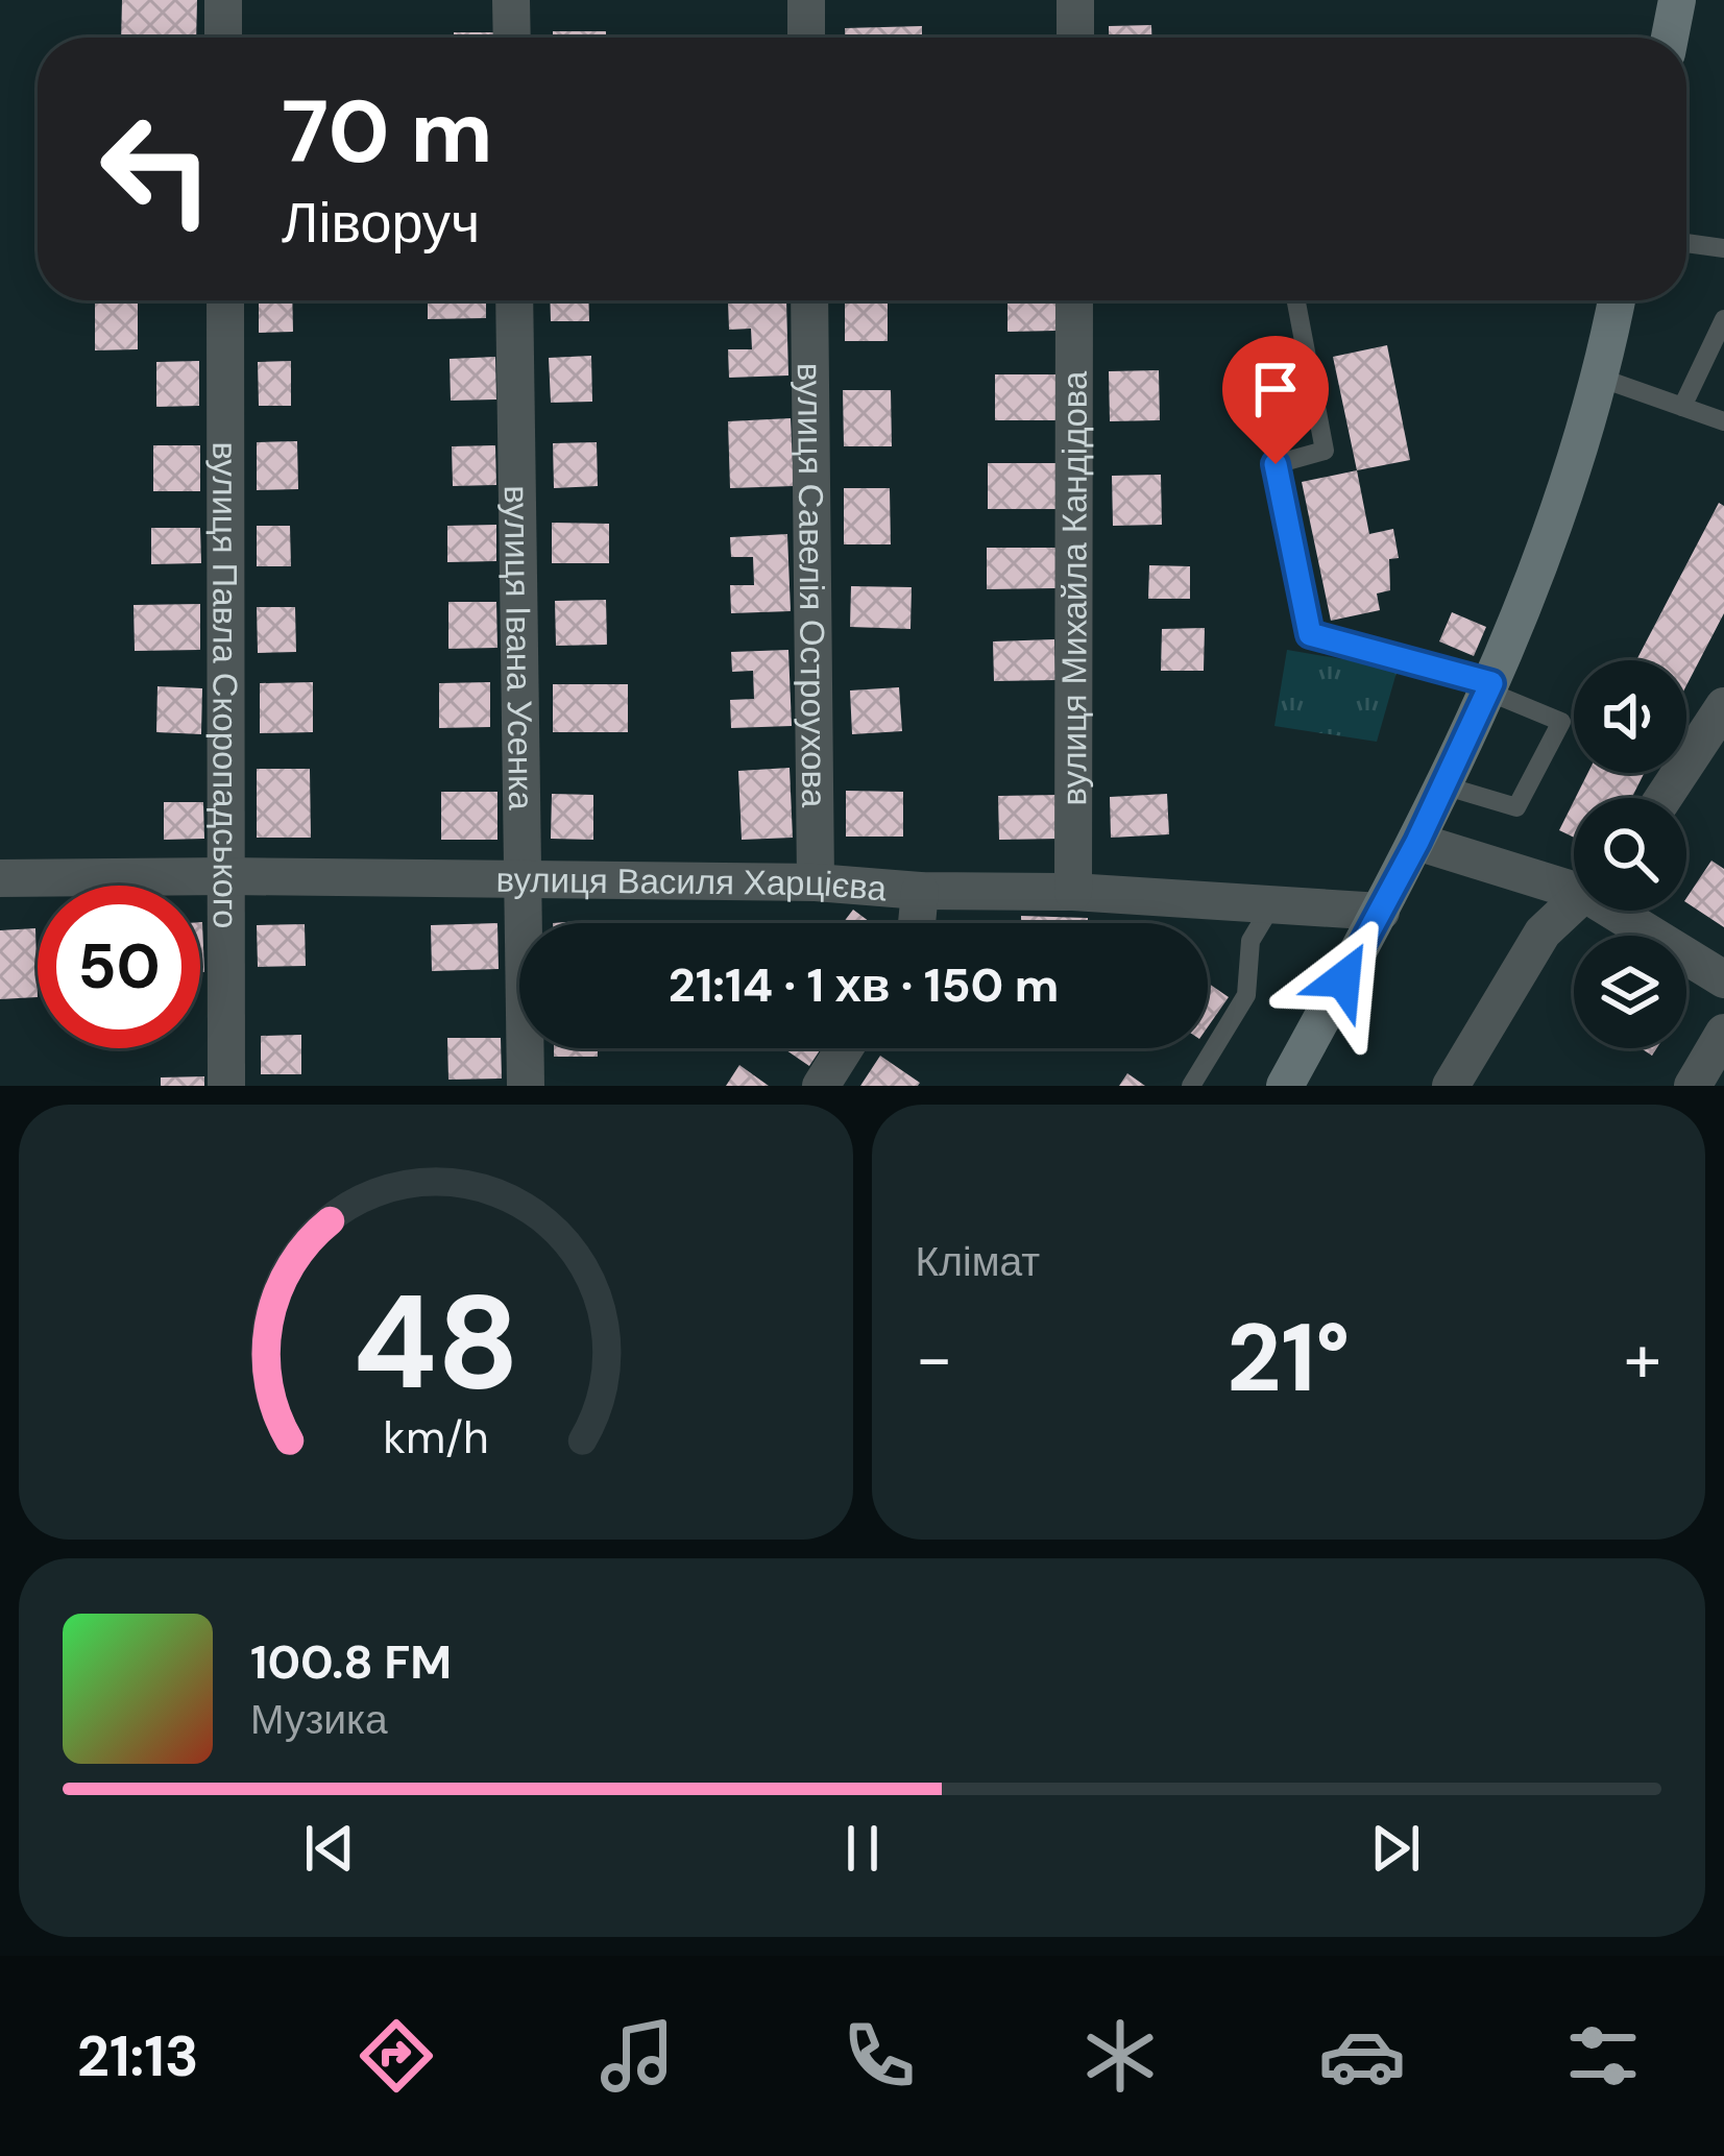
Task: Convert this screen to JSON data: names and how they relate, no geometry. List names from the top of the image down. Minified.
{"streets":{"street":["вулиця Савелія Остроухова","вулиця Михайла Кандідова","вулиця Івана Усенка","вулиця Павла Скоропадського","вулиця Василя Харцієва"]},"crossings":[["вулиця Савелія Остроухова","вулиця Василя Харцієва"],["вулиця Михайла Кандідова","вулиця Василя Харцієва"],["вулиця Івана Усенка","вулиця Василя Харцієва"],["вулиця Павла Скоропадського","вулиця Василя Харцієва"]],"page":{"turn":["70 m","Ліворуч"],"limit":"50","trip":"21:14 · 1 хв · 150 m","tile":"Клімат","heat":["−","21°","+"],"song":["100.8 FM","Музика"],"tabs":"21:13","gauge":["48","km/h"]}}
